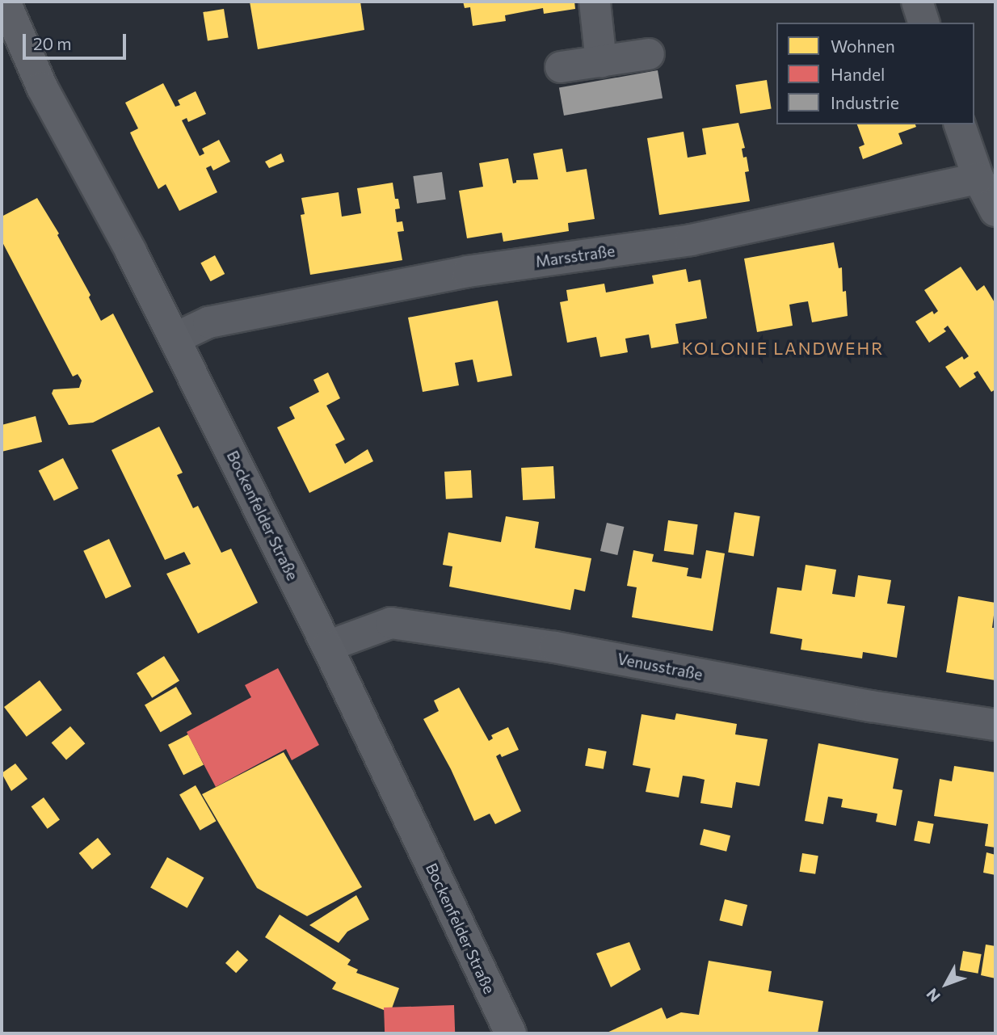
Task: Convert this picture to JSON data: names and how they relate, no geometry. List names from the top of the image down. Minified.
{"streets":{"main road":["Bockenfelder Straße"],"street":["Marsstraße","Venusstraße"]},"crossings":[["Marsstraße","Bockenfelder Straße"],["Bockenfelder Straße","Venusstraße"]],"districts":["KOLONIE LANDWEHR"],"legend":["Wohnen","Handel","Industrie"],"scale_bar":"20 m","north":"bottom left"}
